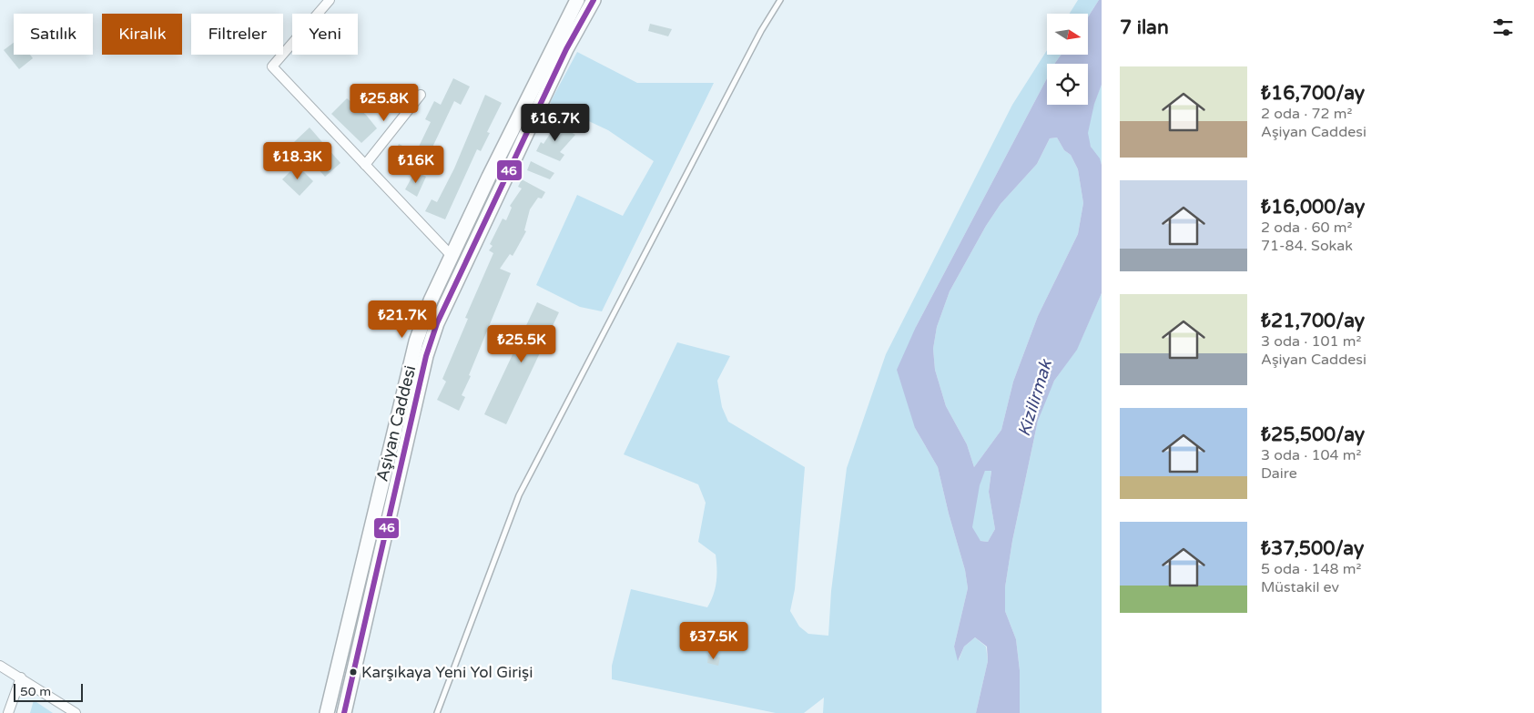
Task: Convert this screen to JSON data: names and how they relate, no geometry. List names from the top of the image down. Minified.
{"streets":{"street":["Aşiyan Caddesi"]},"water":["Kizilirmak"],"places":["Karşıkaya Yeni Yol Girişi"],"lines":["transit line 46"],"scale_bar":"50 m","north":"right","page":{"heading":"7 ilan","chip":["Satılık","Kiralık","Filtreler","Yeni"],"list":[{"name":"₺16,700/ay","note":"2 oda · 72 m² · Aşiyan Caddesi"},{"name":"₺16,000/ay","note":"2 oda · 60 m² · 71-84. Sokak"},{"name":"₺21,700/ay","note":"3 oda · 101 m² · Aşiyan Caddesi"},{"name":"₺25,500/ay","note":"3 oda · 104 m² · Daire"},{"name":"₺37,500/ay","note":"5 oda · 148 m² · Müstakil ev"}],"price":["₺25.8K","₺16.7K","₺18.3K","₺16K","₺21.7K","₺25.5K","₺37.5K"],"scale":"50 m"}}
